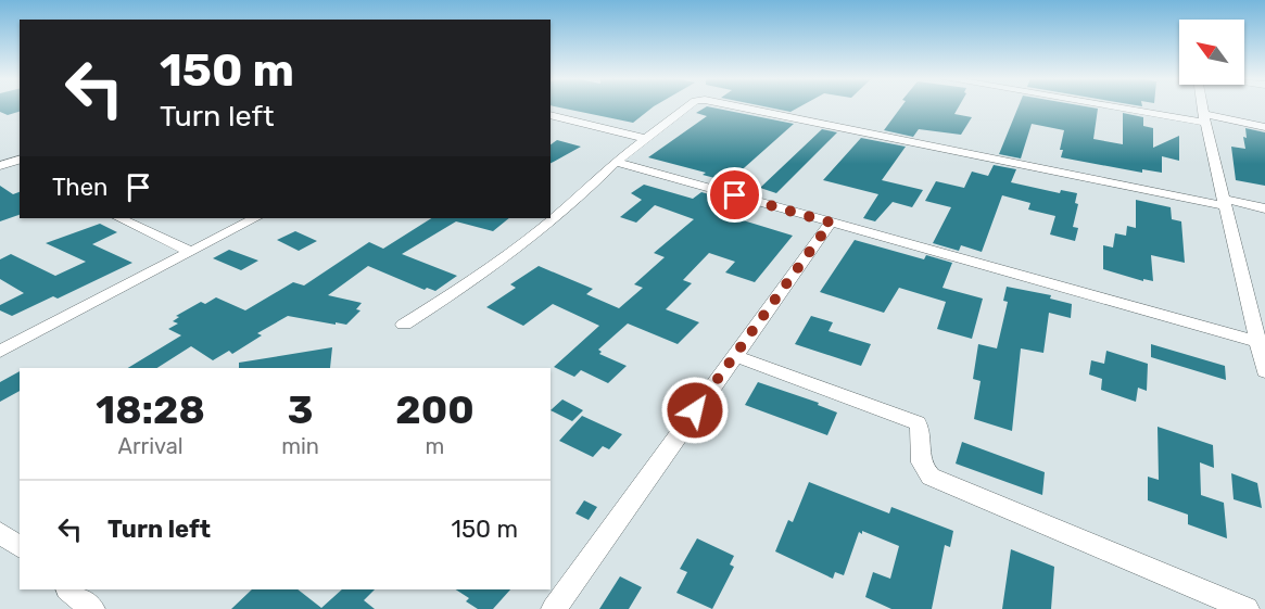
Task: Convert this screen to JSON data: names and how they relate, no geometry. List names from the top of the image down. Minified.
{"north":"top left","page":{"turn":["150 m","Turn left"],"then":"Then","eta":["18:28","Arrival","3","min","200","m"],"list":[{"name":"Turn left","value":"150 m"}]}}
